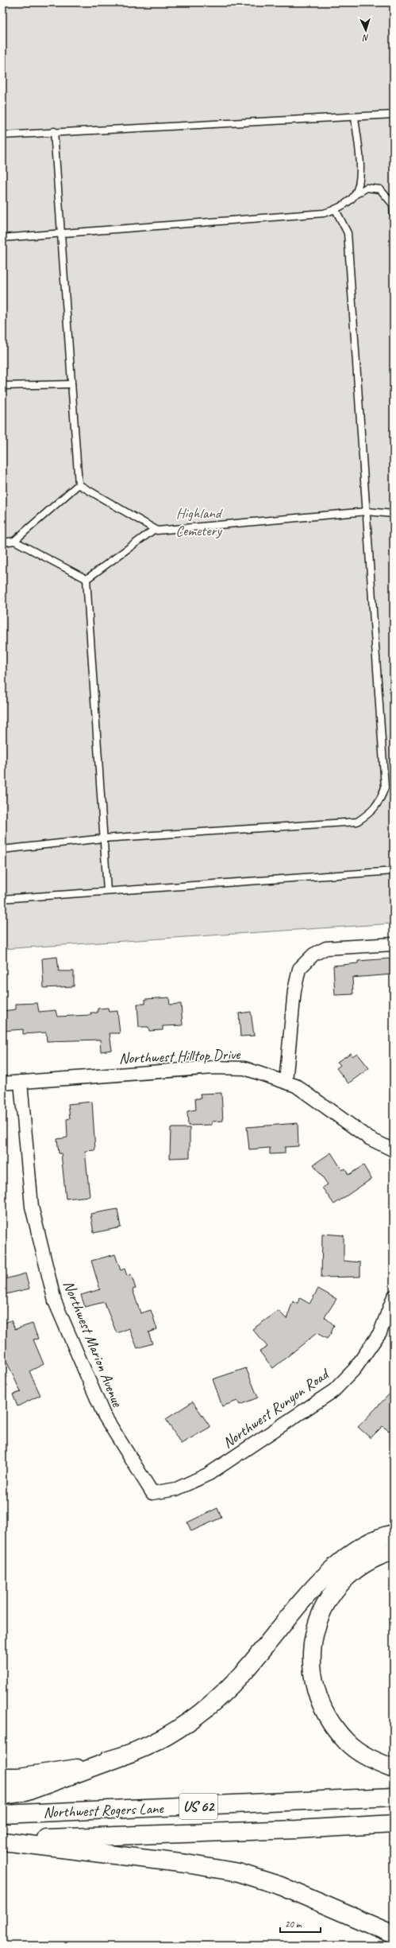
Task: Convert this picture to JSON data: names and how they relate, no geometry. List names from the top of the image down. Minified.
{"streets":{"main road":["US 62","Northwest Rogers Lane"],"street":["Northwest Hilltop Drive","Northwest Marion Avenue","Northwest Runyon Road"]},"crossings":[["Northwest Hilltop Drive","Northwest Marion Avenue"],["Northwest Marion Avenue","Northwest Runyon Road"]],"parks":["Highland Cemetery"],"scale_bar":"20 m","north":"bottom"}
